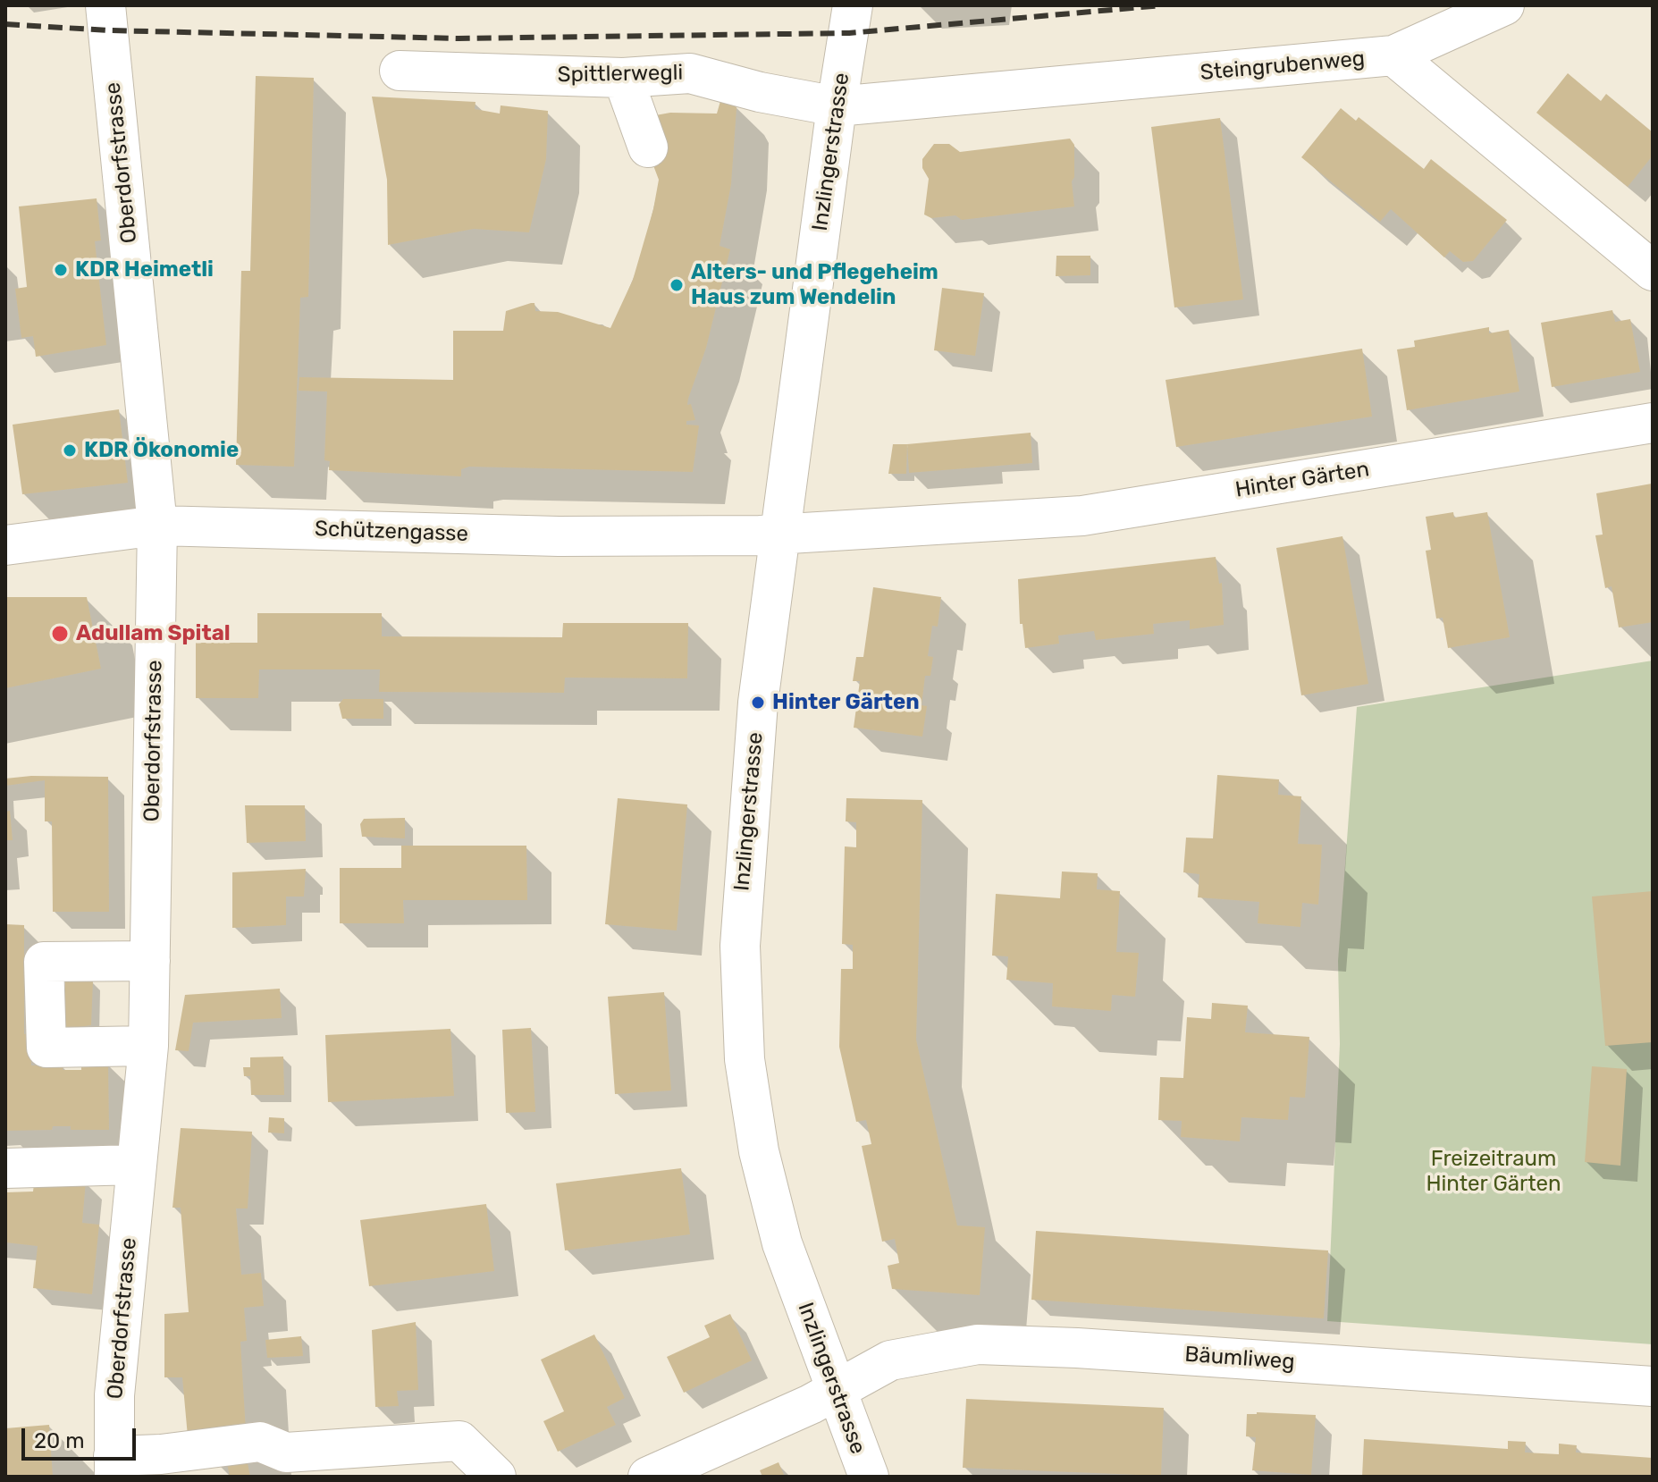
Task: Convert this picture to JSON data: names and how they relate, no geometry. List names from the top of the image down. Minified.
{"streets":{"street":["Steingrubenweg","Spittlerwegli","Inzlingerstrasse","Oberdorfstrasse","Hinter Gärten","Schützengasse","Bäumliweg"]},"crossings":[["Steingrubenweg","Spittlerwegli"],["Steingrubenweg","Inzlingerstrasse"],["Spittlerwegli","Inzlingerstrasse"],["Inzlingerstrasse","Hinter Gärten"],["Inzlingerstrasse","Schützengasse"],["Inzlingerstrasse","Bäumliweg"],["Oberdorfstrasse","Schützengasse"],["Hinter Gärten","Schützengasse"]],"parks":["Freizeitraum Hinter Gärten"],"places":["KDR Heimetli","Alters- und Pflegeheim Haus zum Wendelin","KDR Ökonomie","Adullam Spital","Hinter Gärten"],"scale_bar":"20 m"}
